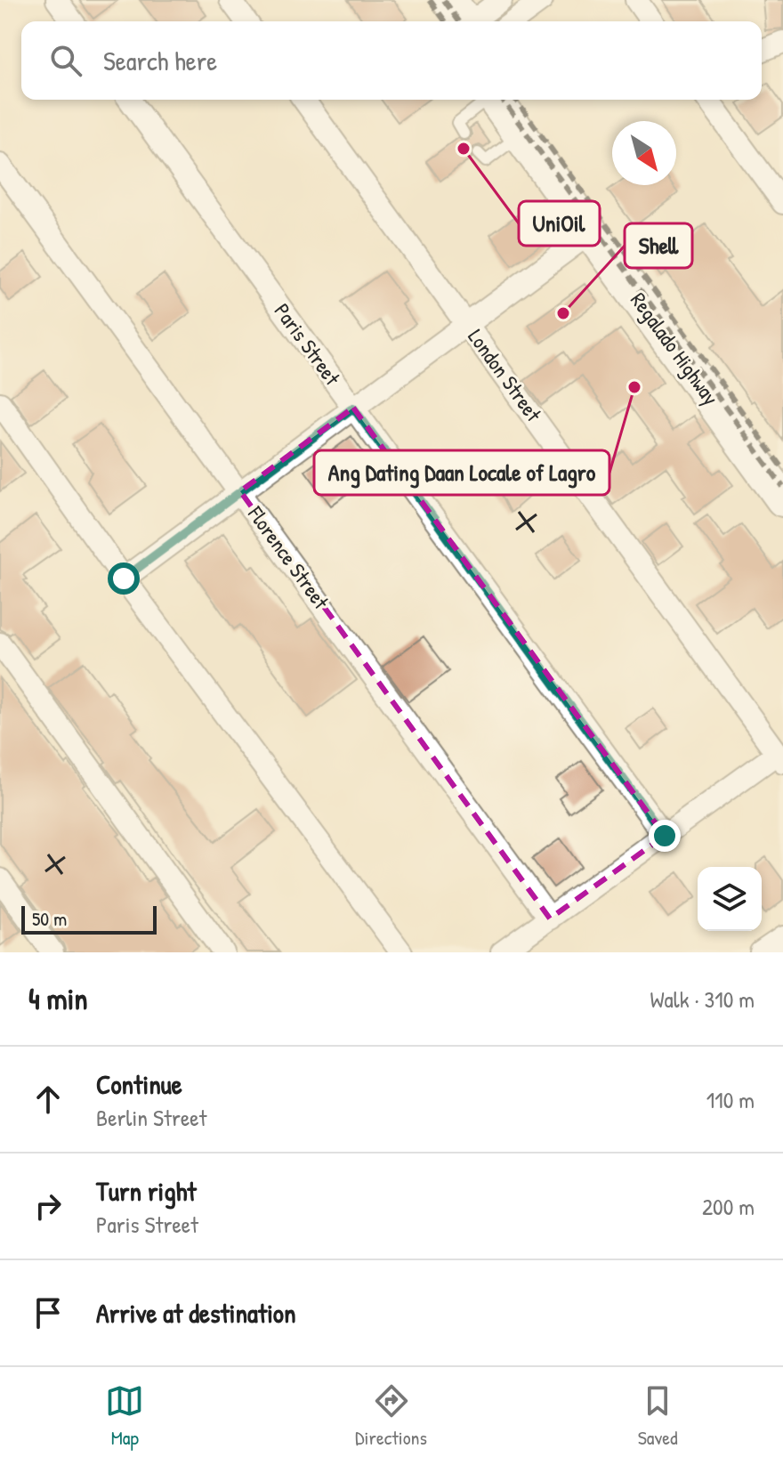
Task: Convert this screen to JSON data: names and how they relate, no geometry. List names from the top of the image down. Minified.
{"streets":{"main road":["Regalado Highway"],"street":["Paris Street","London Street","Florence Street"]},"places":["UniOil","Shell","Ang Dating Daan Locale of Lagro"],"scale_bar":"50 m","north":"bottom right","page":{"search":"Search here","scale":"50 m","heading":["4 min","Walk · 310 m"],"list":[["Continue","Berlin Street","110 m"],["Turn right","Paris Street","200 m"],"Arrive at destination"],"nav":["Map","Directions","Saved"]}}
